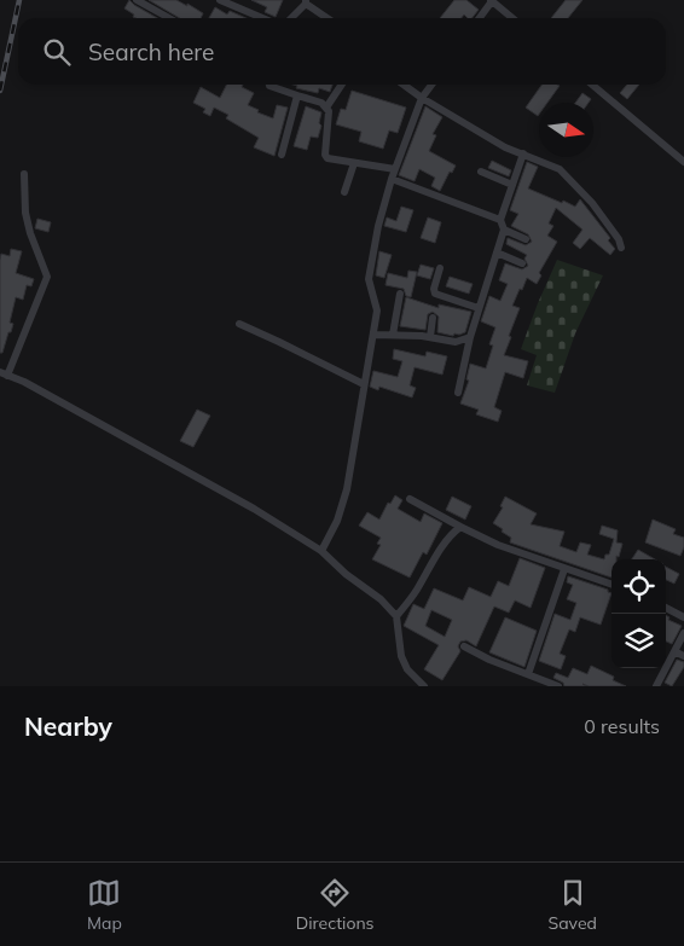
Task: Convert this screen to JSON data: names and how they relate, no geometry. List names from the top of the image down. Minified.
{"north":"right","page":{"search":"Search here","heading":["Nearby","0 results"],"nav":["Map","Directions","Saved"]}}
